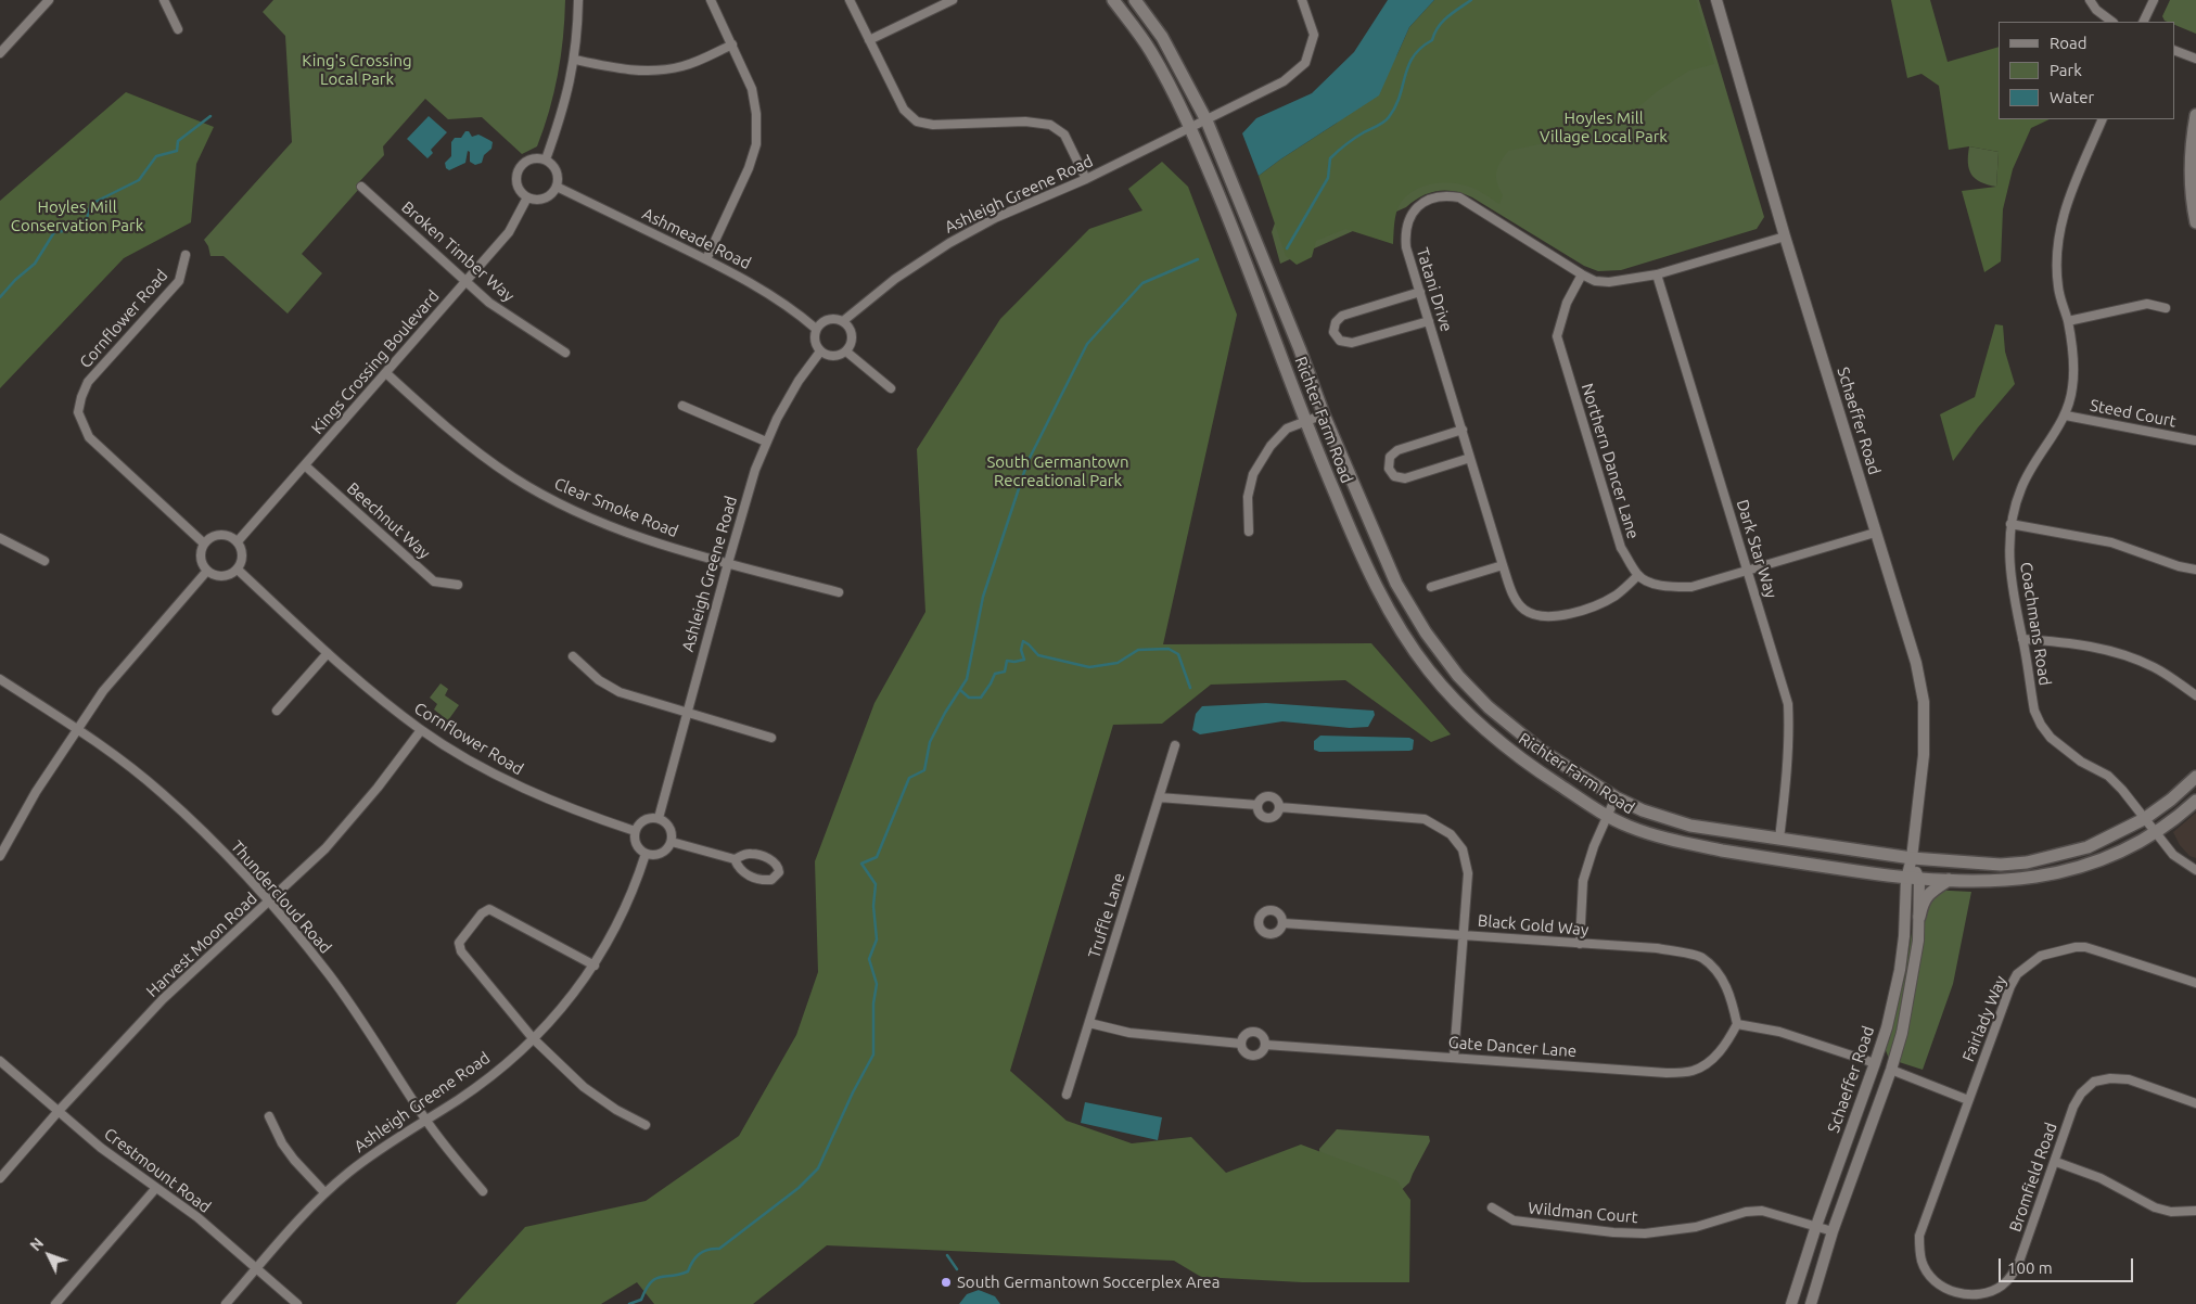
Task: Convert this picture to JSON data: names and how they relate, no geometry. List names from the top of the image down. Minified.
{"streets":{"main road":["Richter Farm Road"],"street":["Ashleigh Greene Road","Ashmeade Road","Broken Timber Way","Tatani Drive","Cornflower Road","Kings Crossing Boulevard","Steed Court","Schaeffer Road","Northern Dancer Lane","Clear Smoke Road","Beechnut Way","Dark Star Way","Coachmans Road","Thundercloud Road","Truffle Lane","Black Gold Way","Harvest Moon Road","Fairlady Way","Gate Dancer Lane","Crestmount Road","Bromfield Road","Wildman Court"]},"crossings":[["Ashleigh Greene Road","Ashmeade Road"],["Ashleigh Greene Road","Cornflower Road"],["Ashleigh Greene Road","Richter Farm Road"],["Ashleigh Greene Road","Clear Smoke Road"],["Ashleigh Greene Road","Thundercloud Road"],["Ashleigh Greene Road","Crestmount Road"],["Ashmeade Road","Kings Crossing Boulevard"],["Broken Timber Way","Kings Crossing Boulevard"],["Tatani Drive","Schaeffer Road"],["Tatani Drive","Northern Dancer Lane"],["Tatani Drive","Dark Star Way"],["Cornflower Road","Kings Crossing Boulevard"],["Cornflower Road","Harvest Moon Road"],["Kings Crossing Boulevard","Clear Smoke Road"],["Kings Crossing Boulevard","Beechnut Way"],["Steed Court","Coachmans Road"],["Richter Farm Road","Schaeffer Road"],["Richter Farm Road","Dark Star Way"],["Richter Farm Road","Coachmans Road"],["Schaeffer Road","Wildman Court"],["Thundercloud Road","Harvest Moon Road"],["Truffle Lane","Gate Dancer Lane"],["Black Gold Way","Gate Dancer Lane"],["Harvest Moon Road","Crestmount Road"],["Fairlady Way","Bromfield Road"]],"parks":["King's Crossing Local Park","Hoyles Mill Village Local Park","Hoyles Mill Conservation Park","South Germantown Recreational Park"],"places":["South Germantown Soccerplex Area"],"legend":["Road","Park","Water"],"scale_bar":"100 m","north":"top left"}
